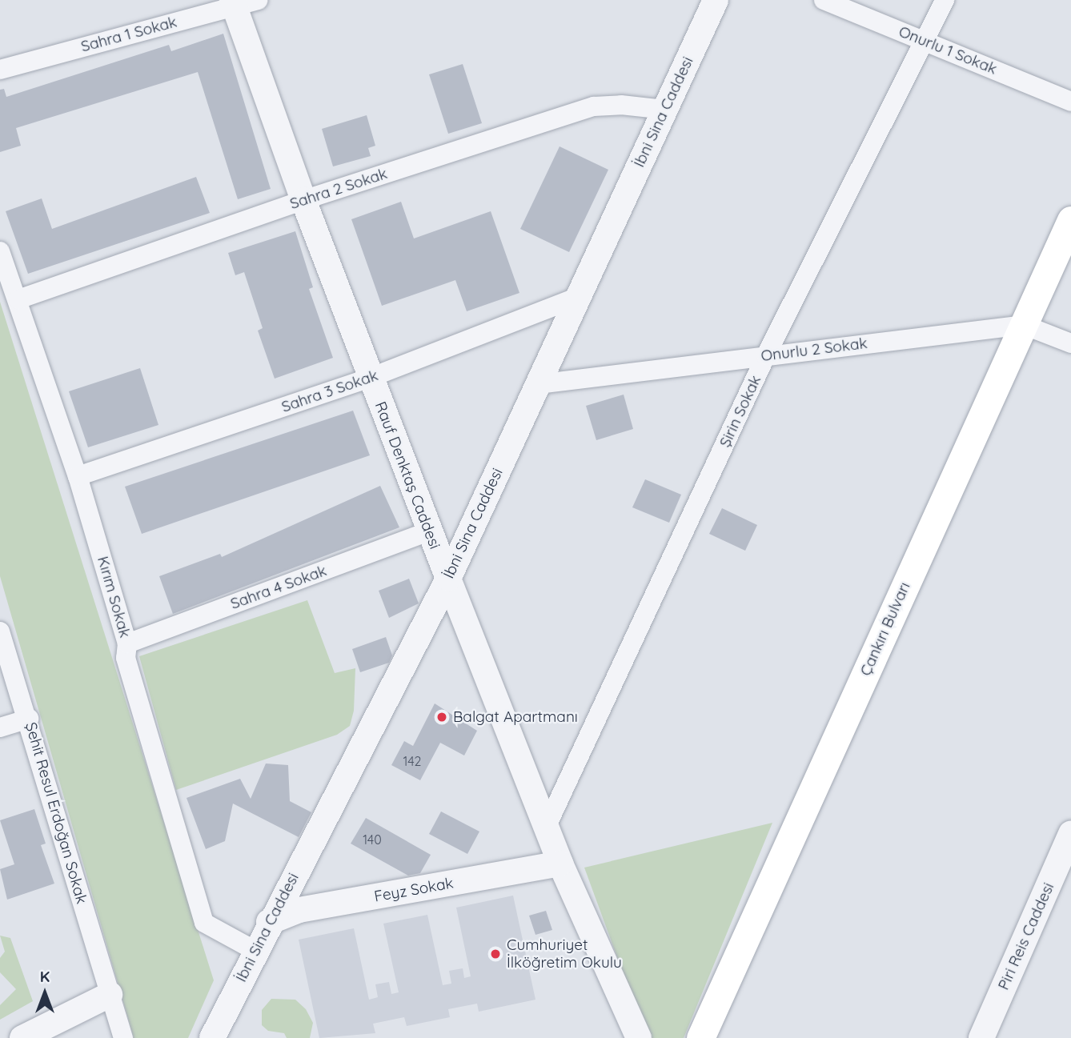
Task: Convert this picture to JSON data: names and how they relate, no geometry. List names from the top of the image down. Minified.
{"streets":{"main road":["Çankırı Bulvarı"],"street":["Sahra 1 Sokak","Onurlu 1 Sokak","İbni Sina Caddesi","Sahra 2 Sokak","Onurlu 2 Sokak","Sahra 3 Sokak","Şirin Sokak","Rauf Denktaş Caddesi","Sahra 4 Sokak","Kırım Sokak","Şehit Resul Erdoğan Sokak","Feyz Sokak","Piri Reis Caddesi"]},"crossings":[["Sahra 1 Sokak","Rauf Denktaş Caddesi"],["Onurlu 1 Sokak","Şirin Sokak"],["İbni Sina Caddesi","Sahra 2 Sokak"],["İbni Sina Caddesi","Onurlu 2 Sokak"],["İbni Sina Caddesi","Sahra 3 Sokak"],["İbni Sina Caddesi","Rauf Denktaş Caddesi"],["İbni Sina Caddesi","Kırım Sokak"],["İbni Sina Caddesi","Feyz Sokak"],["Sahra 2 Sokak","Rauf Denktaş Caddesi"],["Sahra 2 Sokak","Kırım Sokak"],["Onurlu 2 Sokak","Şirin Sokak"],["Onurlu 2 Sokak","Çankırı Bulvarı"],["Sahra 3 Sokak","Rauf Denktaş Caddesi"],["Sahra 3 Sokak","Kırım Sokak"],["Şirin Sokak","Rauf Denktaş Caddesi"],["Rauf Denktaş Caddesi","Sahra 4 Sokak"],["Rauf Denktaş Caddesi","Feyz Sokak"],["Sahra 4 Sokak","Kırım Sokak"]],"places":["Balgat Apartmanı","Cumhuriyet İlköğretim Okulu"],"house_numbers":["142","140"],"north":"top"}
